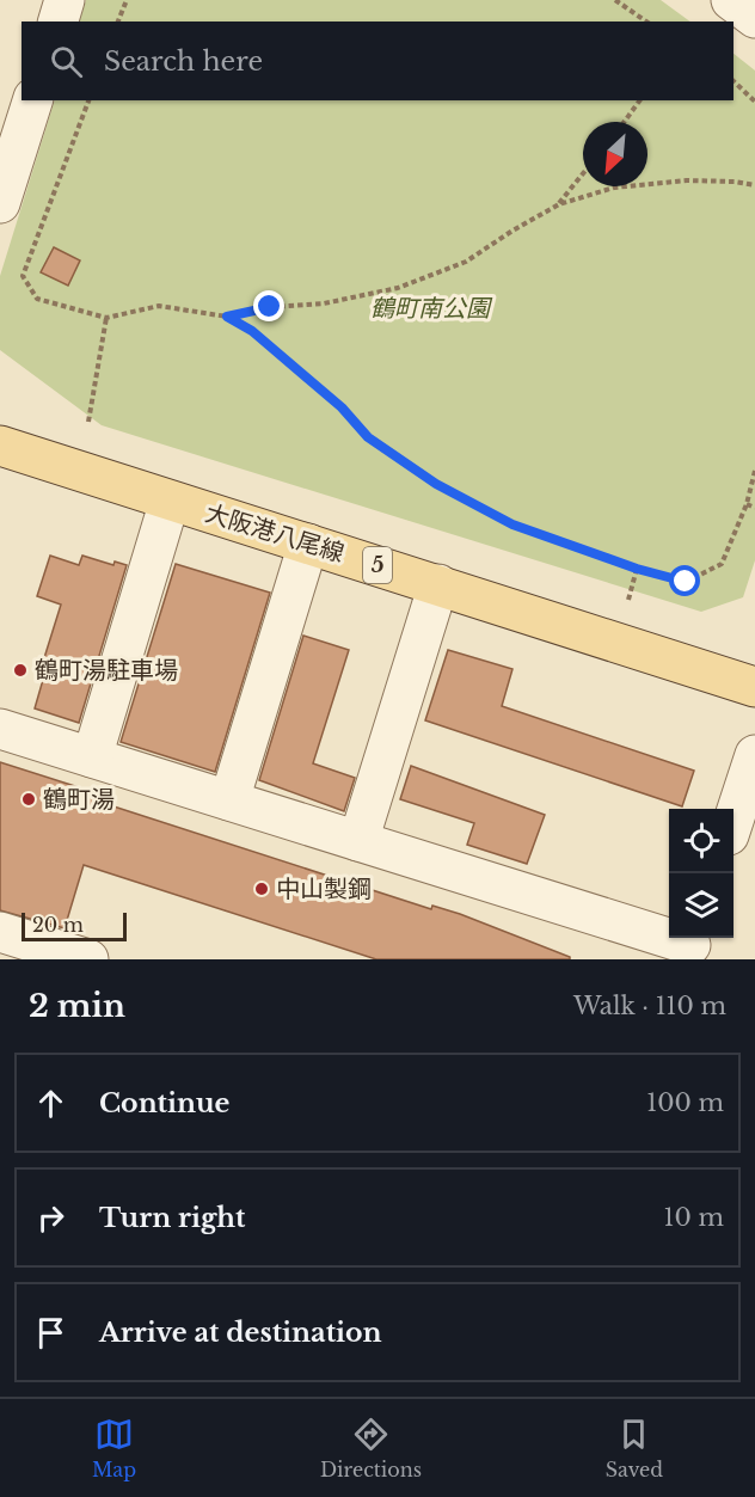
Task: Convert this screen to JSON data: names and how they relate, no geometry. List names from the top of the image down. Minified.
{"streets":{"main road":["大阪港八尾線","5"]},"parks":["鶴町南公園"],"places":["鶴町湯駐車場","鶴町湯","中山製鋼"],"scale_bar":"20 m","north":"bottom left","page":{"search":"Search here","scale":"20 m","heading":["2 min","Walk · 110 m"],"list":[["Continue","100 m"],["Turn right","10 m"],"Arrive at destination"],"nav":["Map","Directions","Saved"]}}
